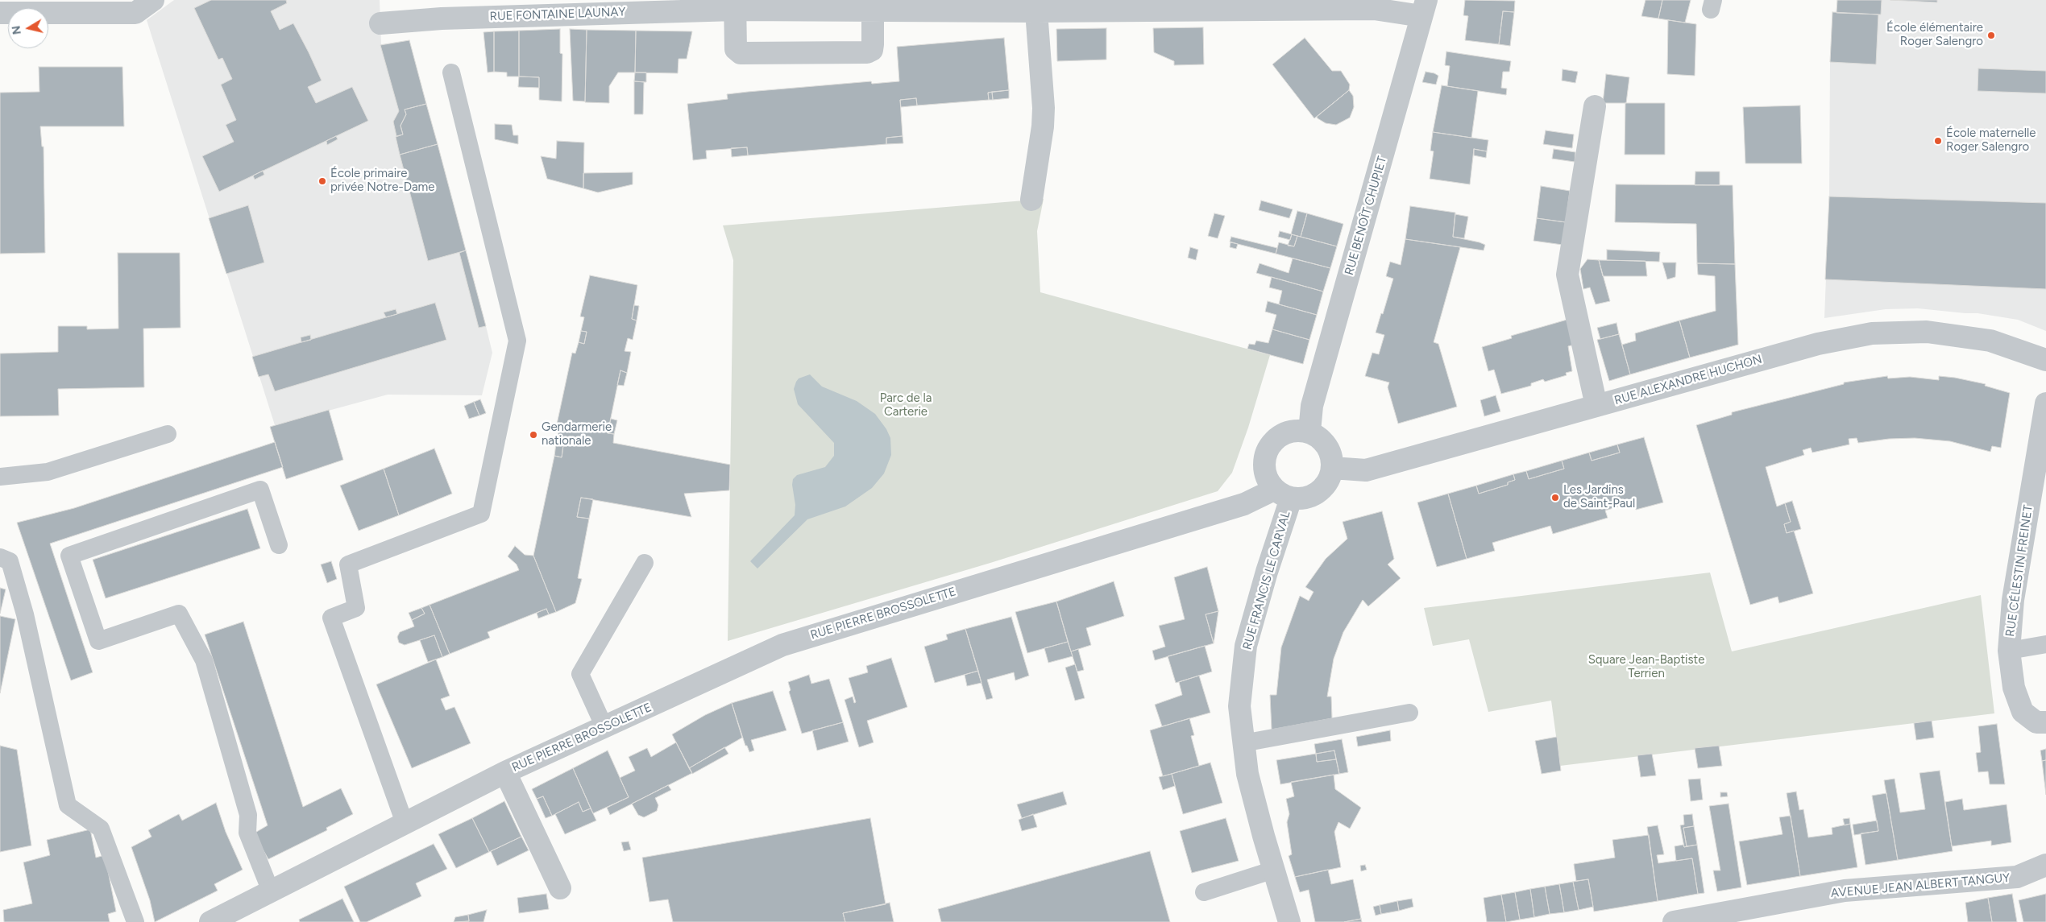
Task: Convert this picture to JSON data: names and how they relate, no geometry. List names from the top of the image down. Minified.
{"streets":{"street":["RUE FONTAINE LAUNAY","RUE BENOÎT CHUPIET","RUE ALEXANDRE HUCHON","RUE CÉLESTIN FREINET","RUE FRANCIS LE CARVAL","RUE PIERRE BROSSOLETTE","AVENUE JEAN ALBERT TANGUY"]},"crossings":[["RUE FONTAINE LAUNAY","RUE BENOÎT CHUPIET"],["RUE BENOÎT CHUPIET","RUE ALEXANDRE HUCHON"],["RUE BENOÎT CHUPIET","RUE FRANCIS LE CARVAL"],["RUE BENOÎT CHUPIET","RUE PIERRE BROSSOLETTE"],["RUE ALEXANDRE HUCHON","RUE FRANCIS LE CARVAL"],["RUE ALEXANDRE HUCHON","RUE PIERRE BROSSOLETTE"],["RUE FRANCIS LE CARVAL","RUE PIERRE BROSSOLETTE"]],"parks":["Parc de la Carterie","Square Jean-Baptiste Terrien"],"places":["École élémentaire Roger Salengro","École maternelle Roger Salengro","École primaire privée Notre-Dame","Gendarmerie nationale","Les Jardins de Saint-Paul"],"north":"left"}
